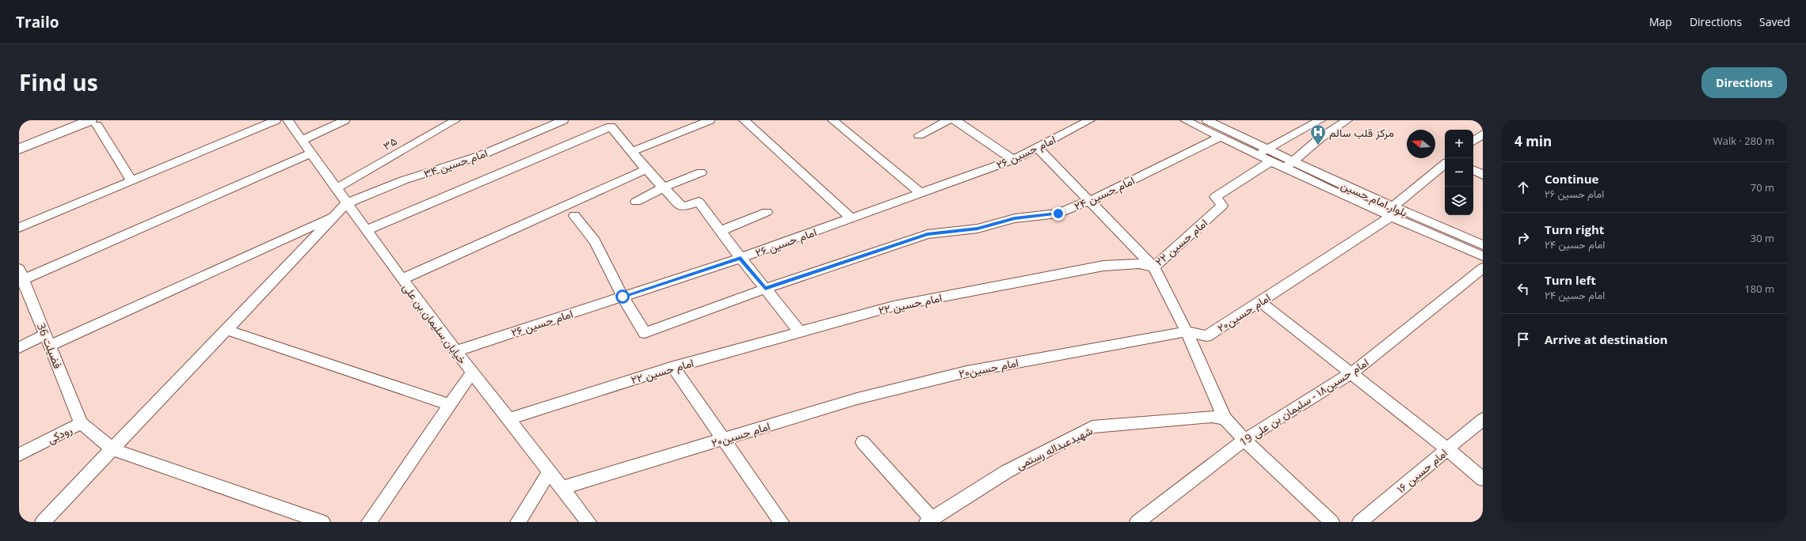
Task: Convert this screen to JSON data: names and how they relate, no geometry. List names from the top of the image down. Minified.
{"streets":{"street":["۳۵","امام حسین ۲۶","امام حسین ۳۴","امام حسین ۲۴","بلوار امام حسین","امام حسین ۲۲","امام حسین۲۰","خیابان سلیمان بن علی","فضیلت 36","امام حسین۱۸ - سلیمان بن علی 19","رودکی","شهیدعبداله رستمی","امام حسین ۱۶"]},"crossings":[["۳۵","خیابان سلیمان بن علی"],["امام حسین ۲۶","امام حسین ۲۴"],["امام حسین ۲۶","خیابان سلیمان بن علی"],["امام حسین ۳۴","خیابان سلیمان بن علی"],["بلوار امام حسین","امام حسین۲۰"],["امام حسین ۲۲","خیابان سلیمان بن علی"],["امام حسین۲۰","خیابان سلیمان بن علی"],["فضیلت 36","رودکی"]],"places":{"hospital":["مرکز قلب سالم"]},"north":"left","page":{"header":"Trailo","nav":["Map","Directions","Saved"],"title":"Find us","buttons":"Directions","heading":["4 min","Walk · 280 m"],"map_buttons":["+","−"],"list":[["Continue","امام حسین ۲۶","70 m"],["Turn right","امام حسین ۲۴","30 m"],["Turn left","امام حسین ۲۴","180 m"],"Arrive at destination"]}}
